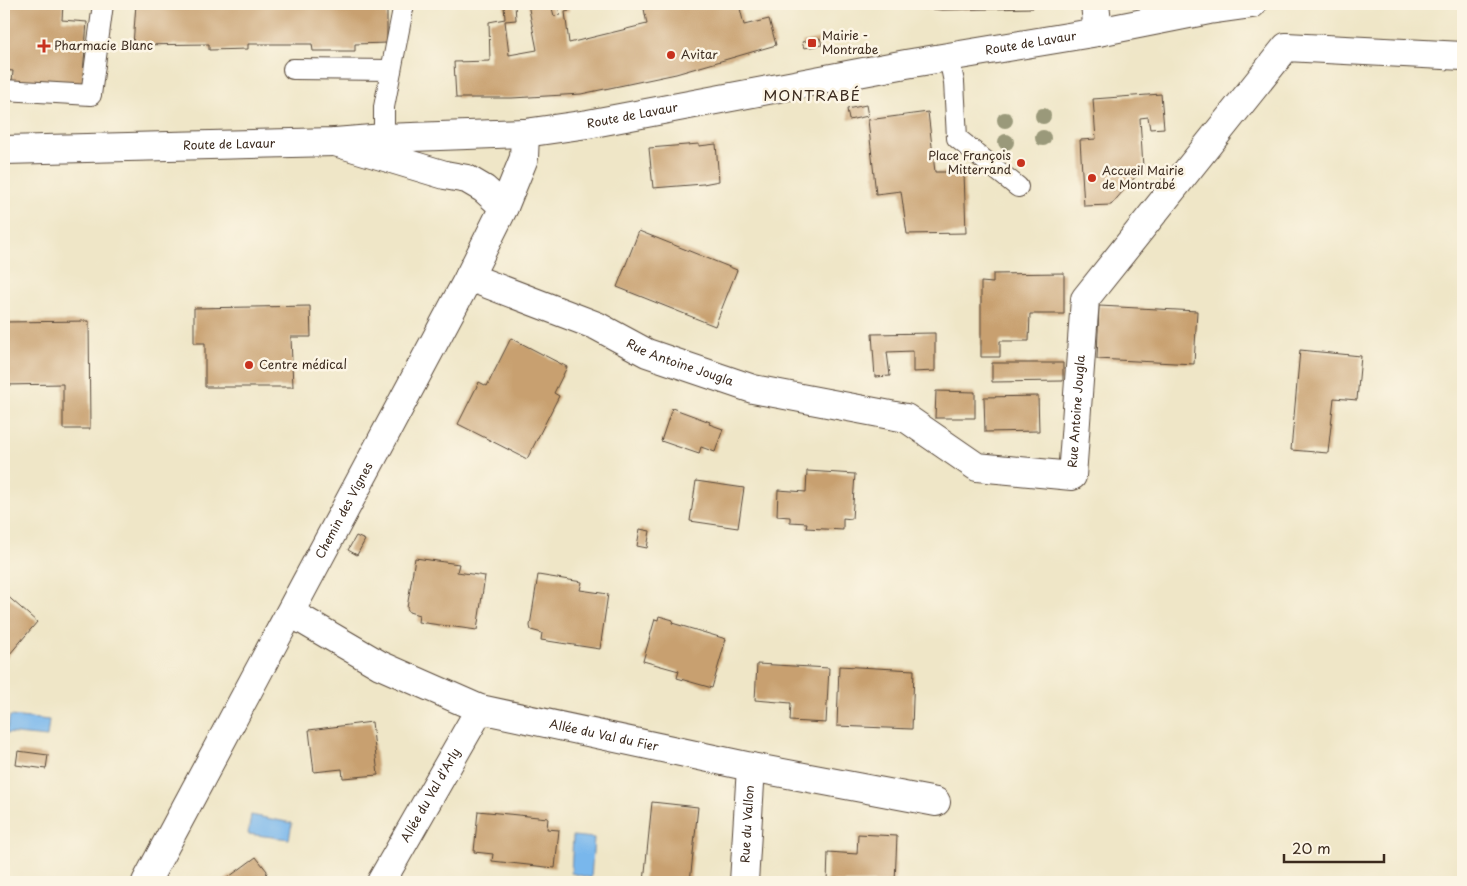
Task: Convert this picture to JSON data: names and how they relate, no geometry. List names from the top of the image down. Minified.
{"streets":{"street":["Route de Lavaur","Rue Antoine Jougla","Chemin des Vignes","Allée du Val du Fier","Allée du Val d'Arly","Rue du Vallon"]},"crossings":[["Route de Lavaur","Chemin des Vignes"],["Rue Antoine Jougla","Chemin des Vignes"],["Chemin des Vignes","Allée du Val du Fier"],["Allée du Val du Fier","Allée du Val d'Arly"],["Allée du Val du Fier","Rue du Vallon"]],"districts":["MONTRABÉ"],"places":{"transit":["Mairie - Montrabe"],"health":["Pharmacie Blanc"],"other":["Avitar","Place François Mitterrand","Accueil Mairie de Montrabé","Centre médical"]},"scale_bar":"20 m"}
